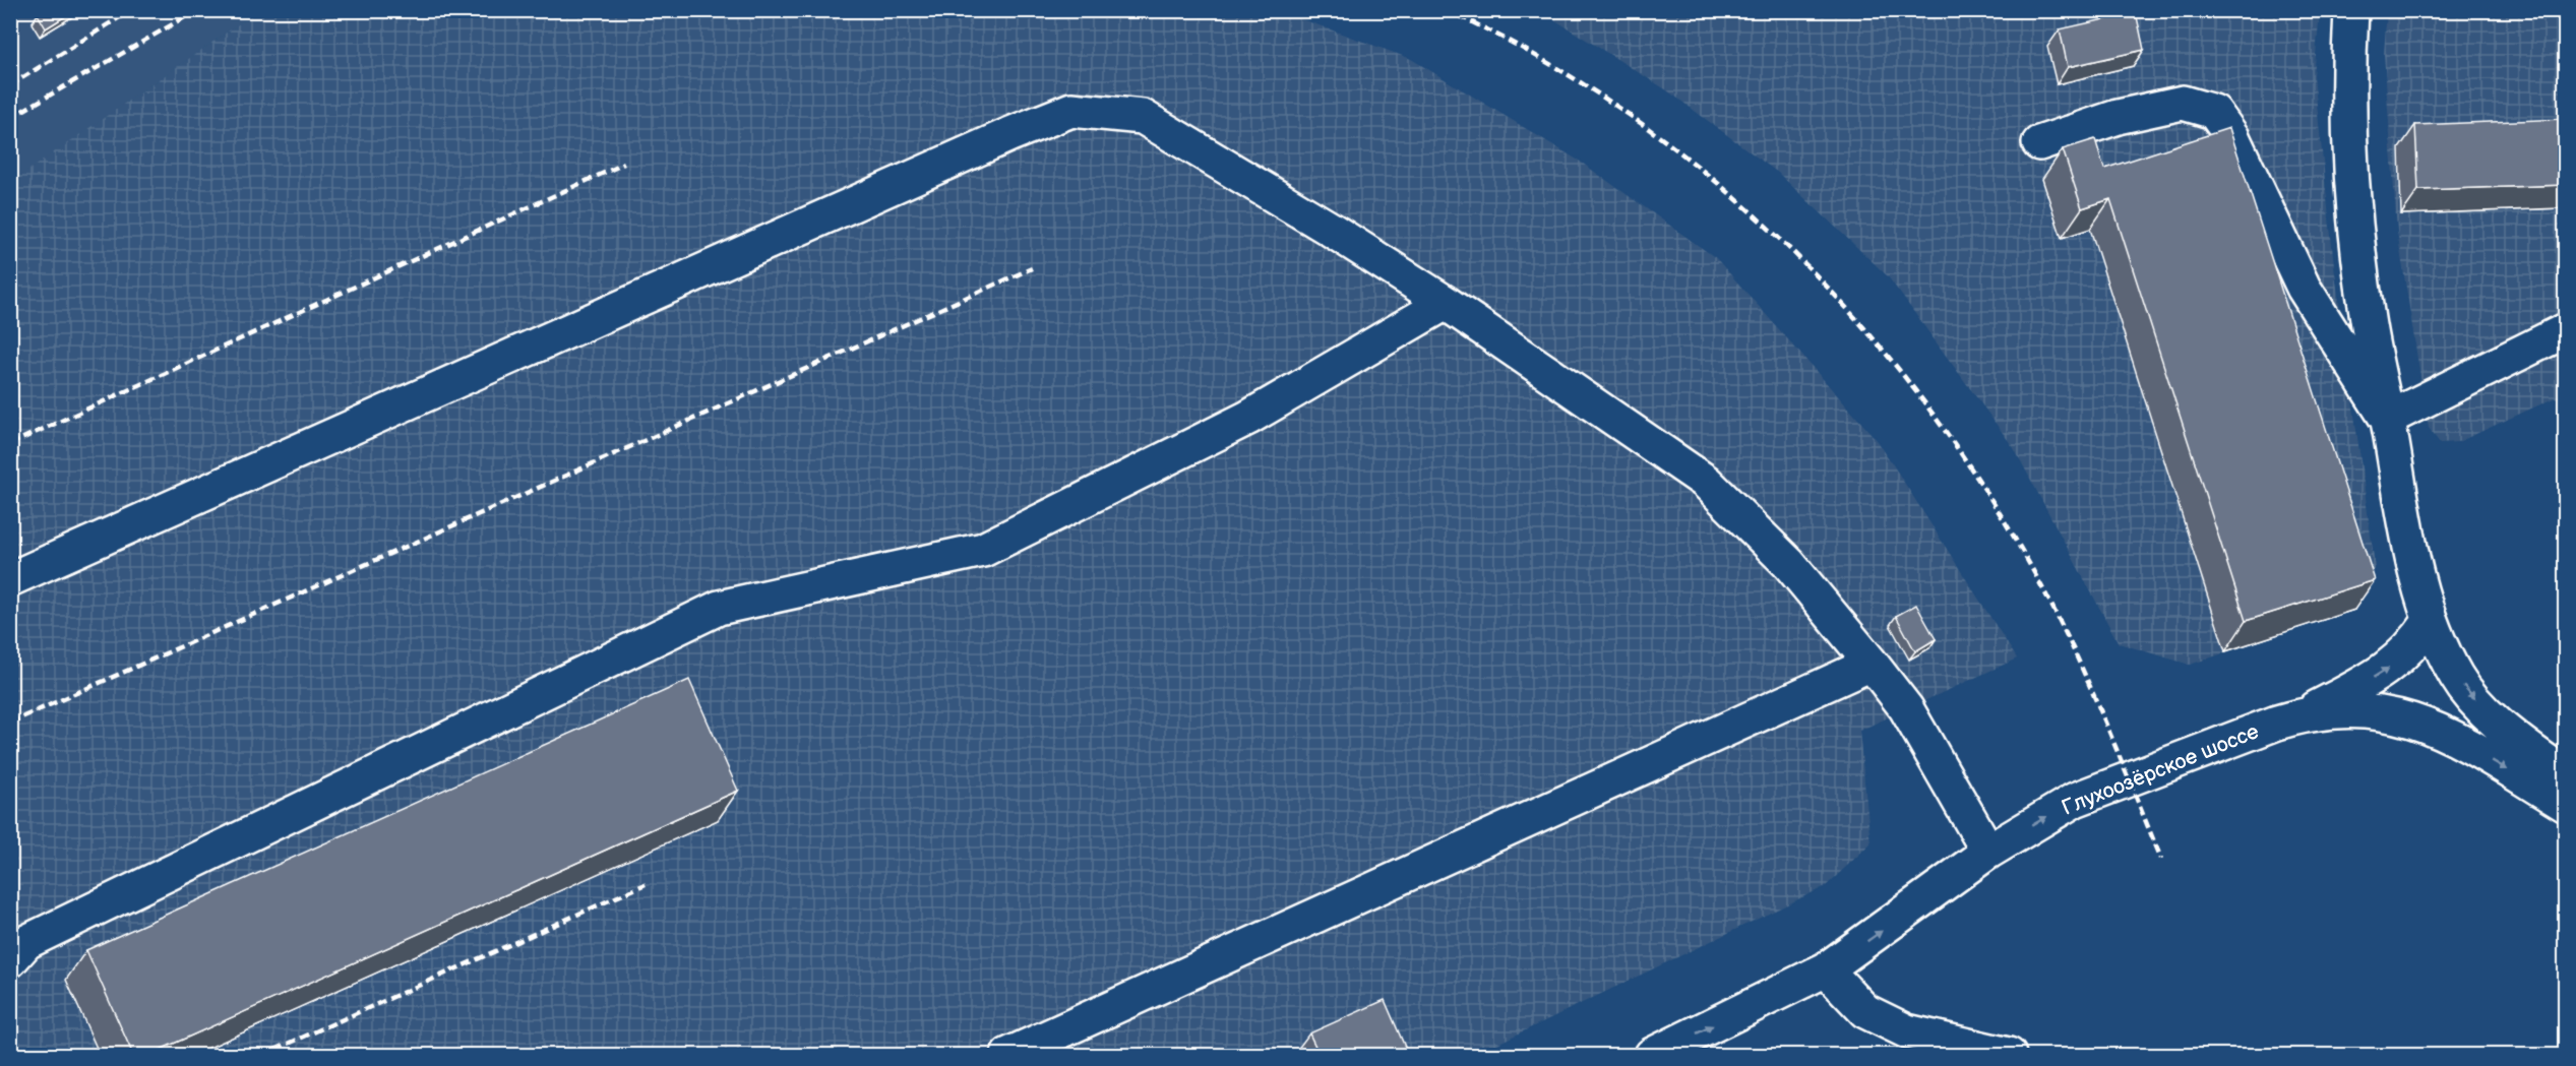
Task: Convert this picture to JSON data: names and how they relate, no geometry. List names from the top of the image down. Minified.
{"streets":{"street":["Глухоозёрское шоссе"]}}
